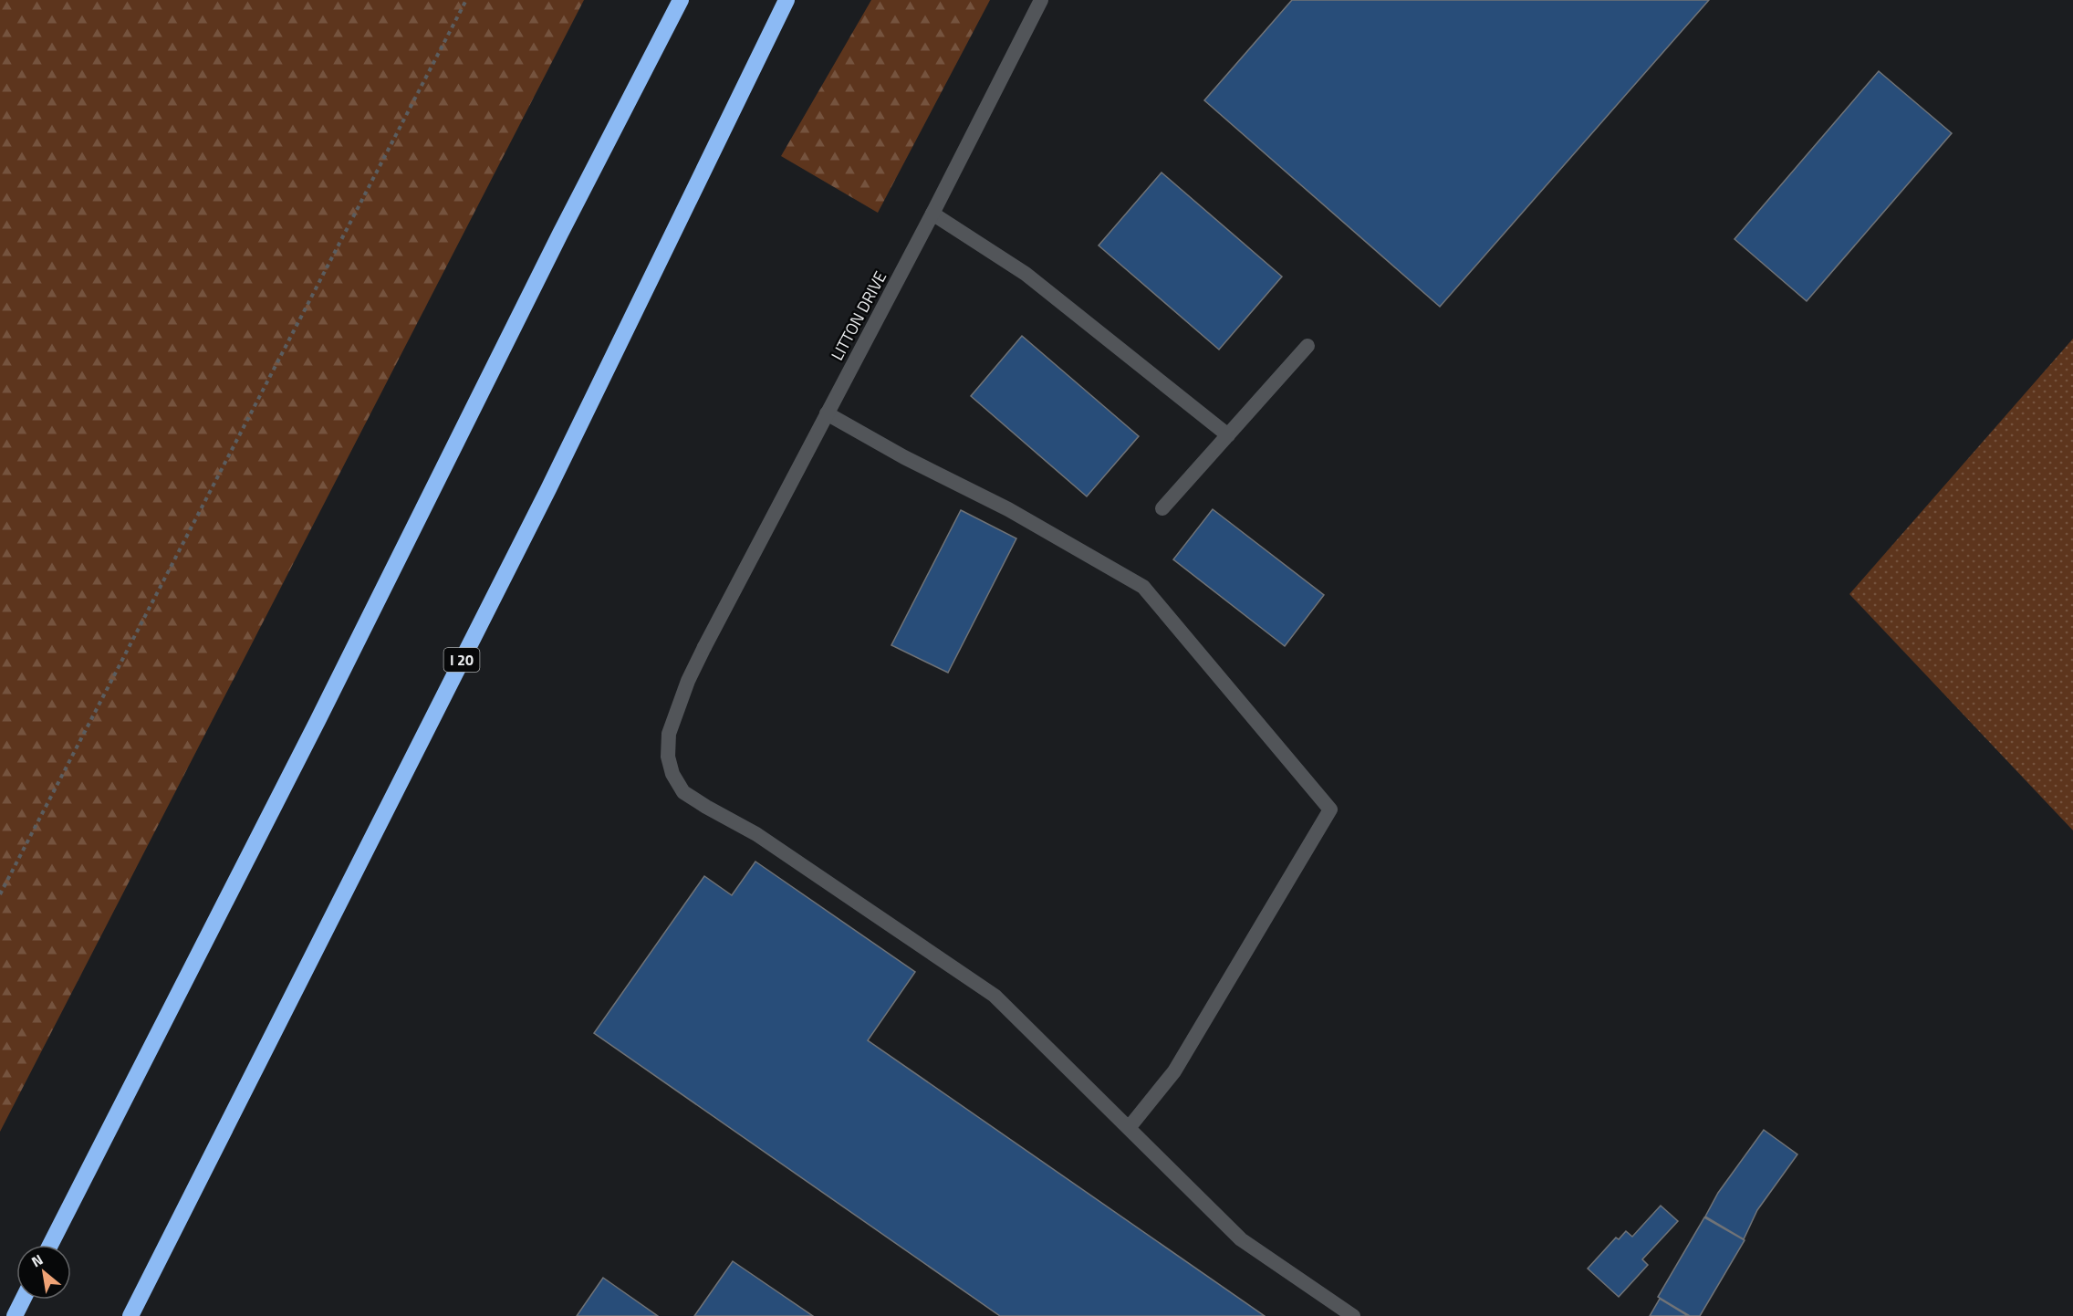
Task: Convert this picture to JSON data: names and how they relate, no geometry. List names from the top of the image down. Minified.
{"streets":{"highway":["I 20"],"street":["LITTON DRIVE"]},"north":"top left"}
